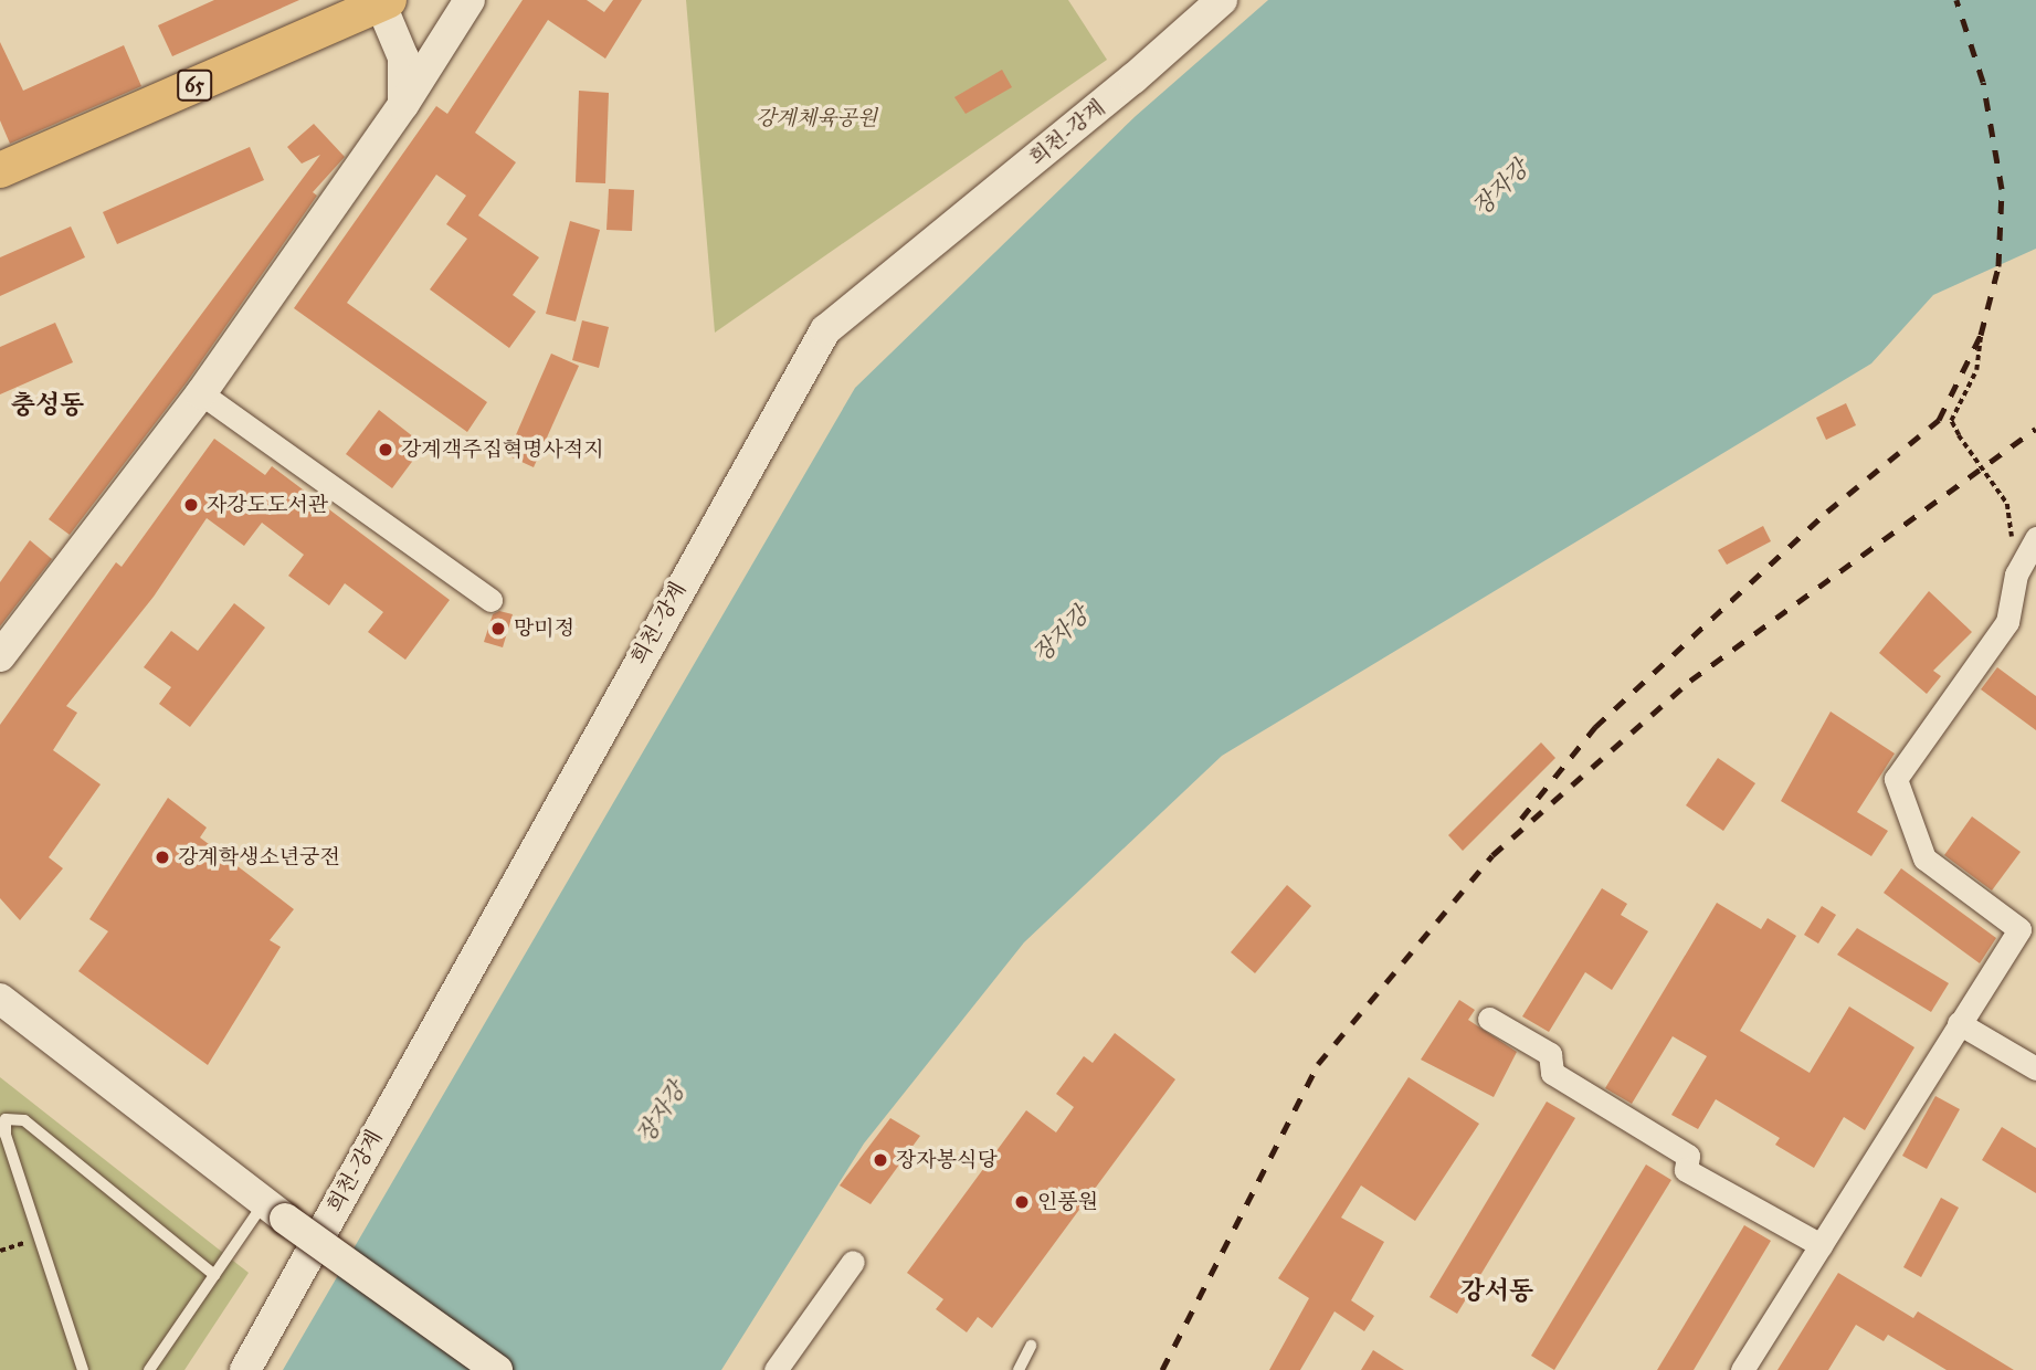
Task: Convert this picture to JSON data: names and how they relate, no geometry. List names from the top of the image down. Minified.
{"streets":{"main road":["65","희천-강계"]},"districts":["충성동","강서동"],"water":["장자강"],"parks":["강계체육공원"],"places":["강계객주집혁명사적지","자강도도서관","망미정","강계학생소년궁전","장자봉식당","인풍원"]}
